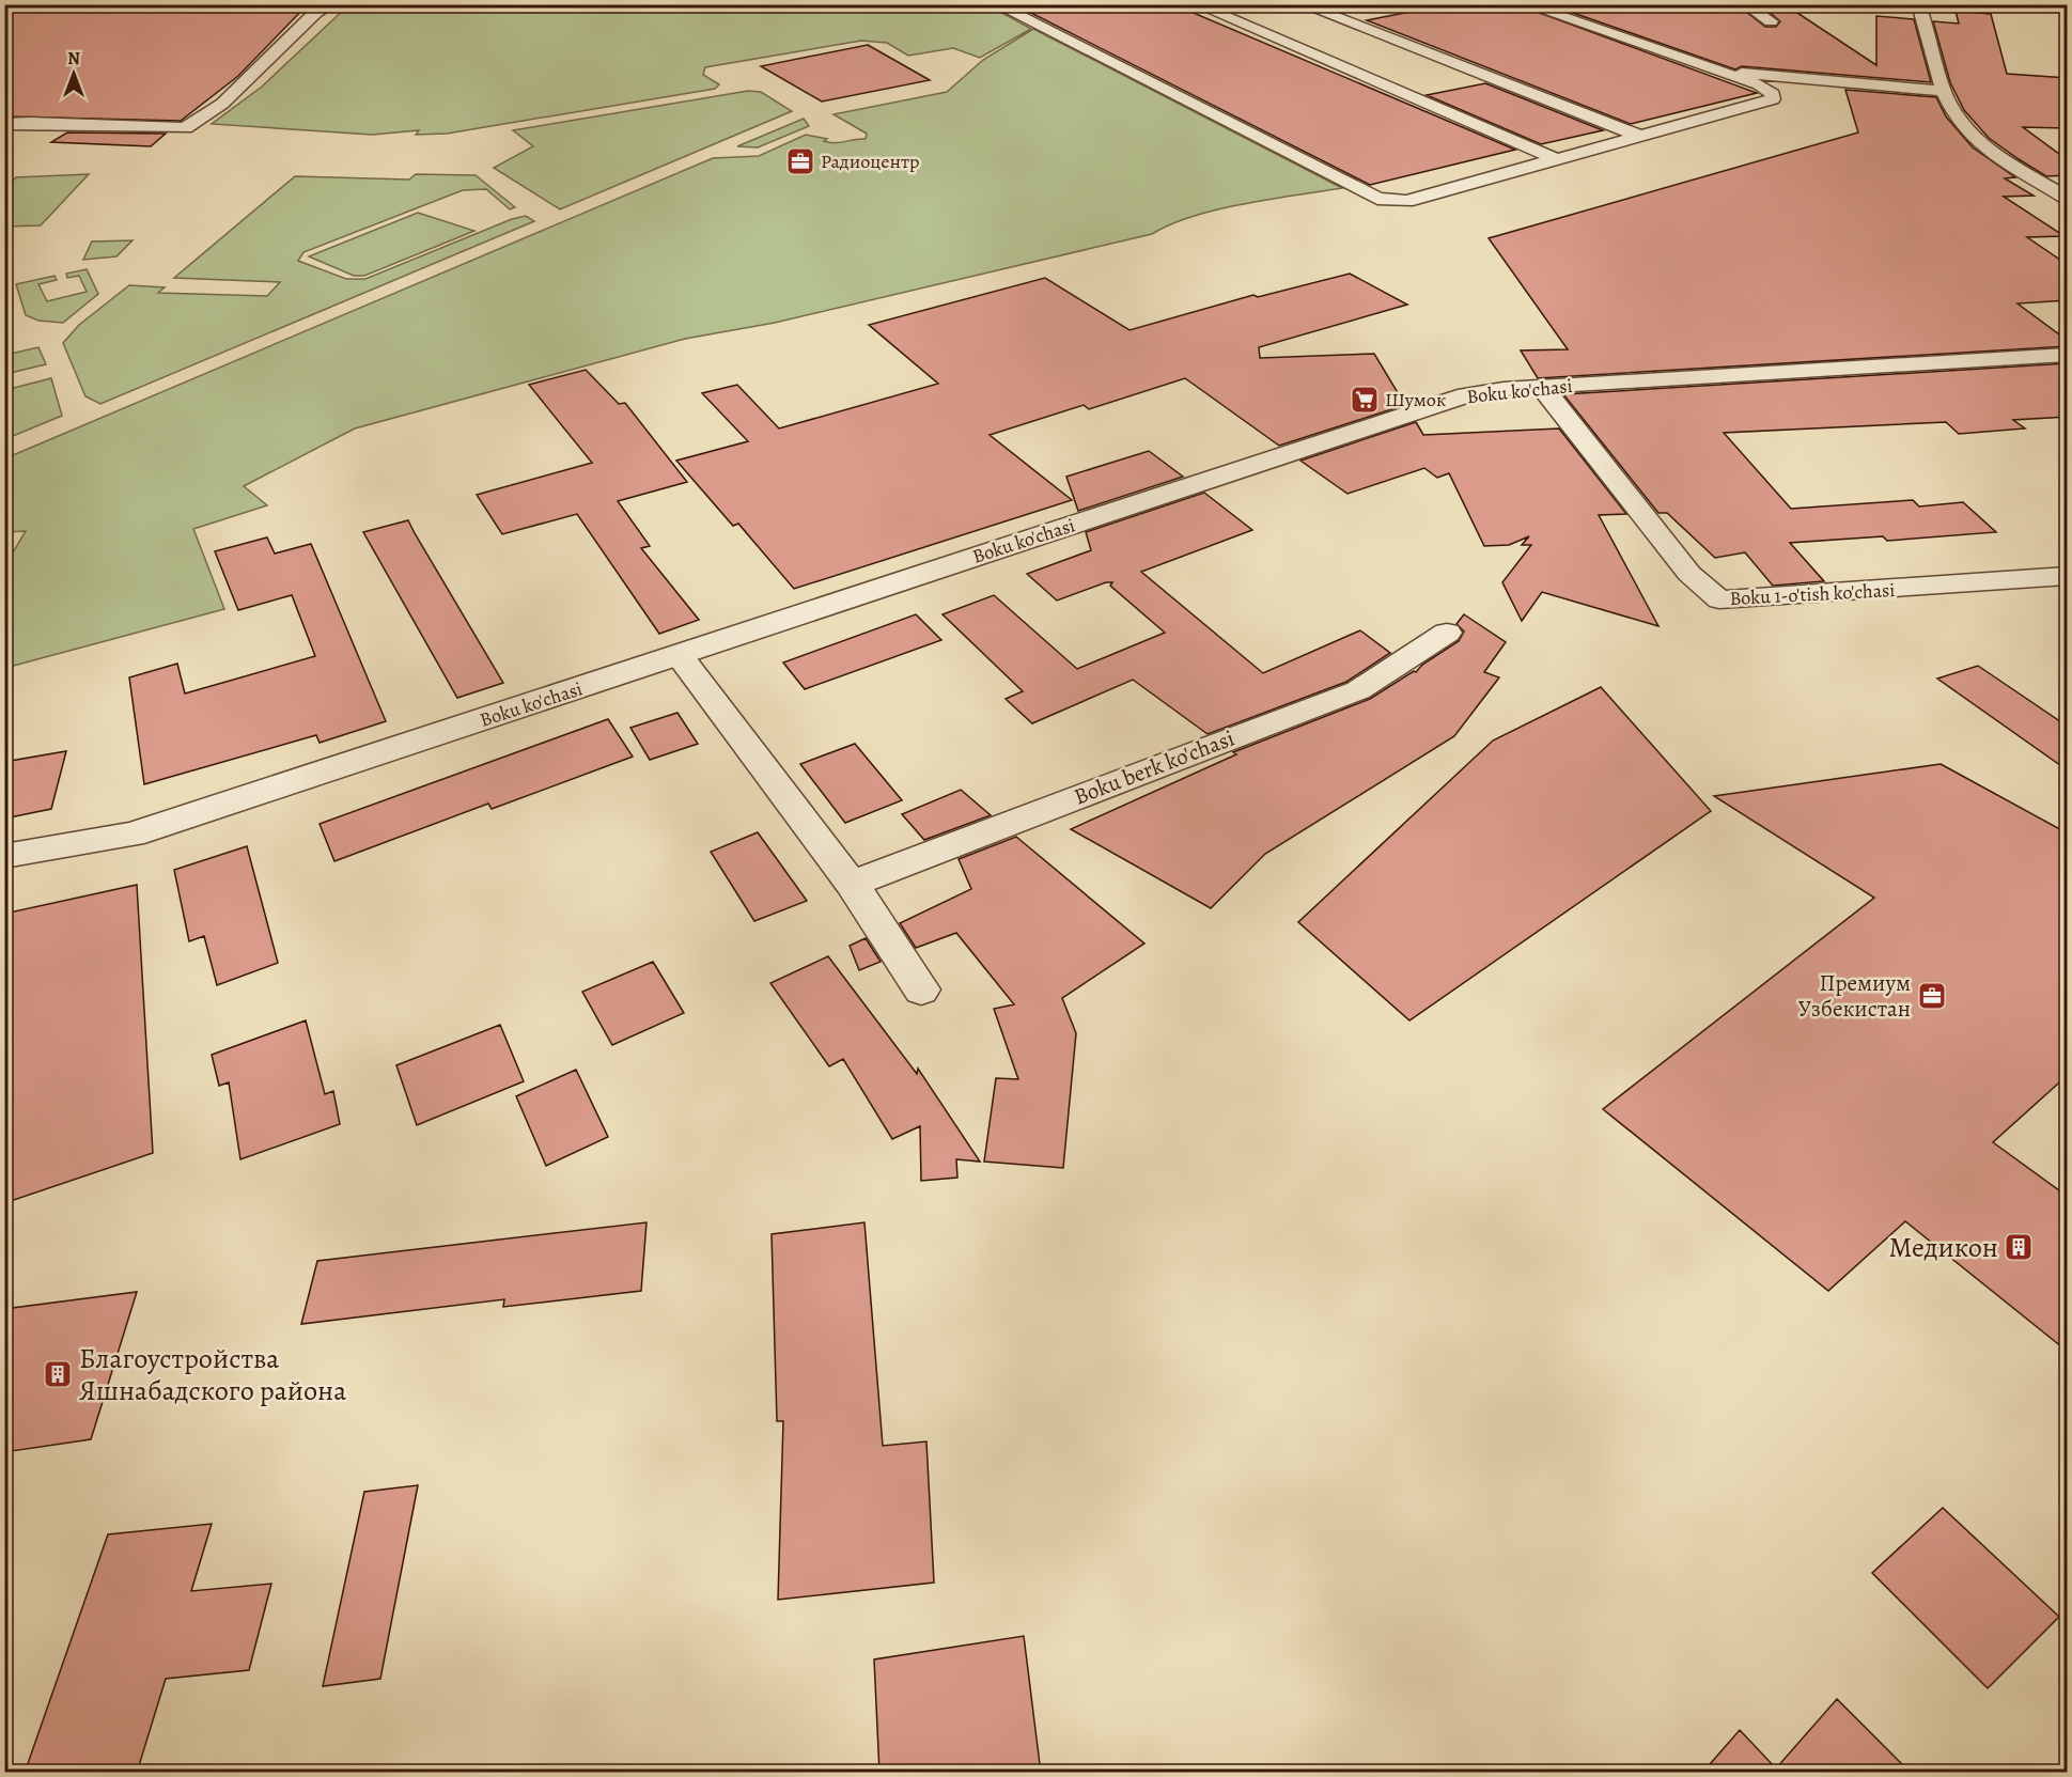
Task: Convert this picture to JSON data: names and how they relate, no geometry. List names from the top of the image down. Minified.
{"streets":{"street":["Boku ko'chasi","Boku 1-o'tish ko'chasi","Boku berk ko'chasi"]},"crossings":[["Boku ko'chasi","Boku 1-o'tish ko'chasi"]],"places":{"office":["Радиоцентр","Премиум Узбекистан"],"supermarket":["Шумок"],"building":["Медикон","Благоустройства Яшнабадского района"]},"north":"top"}
